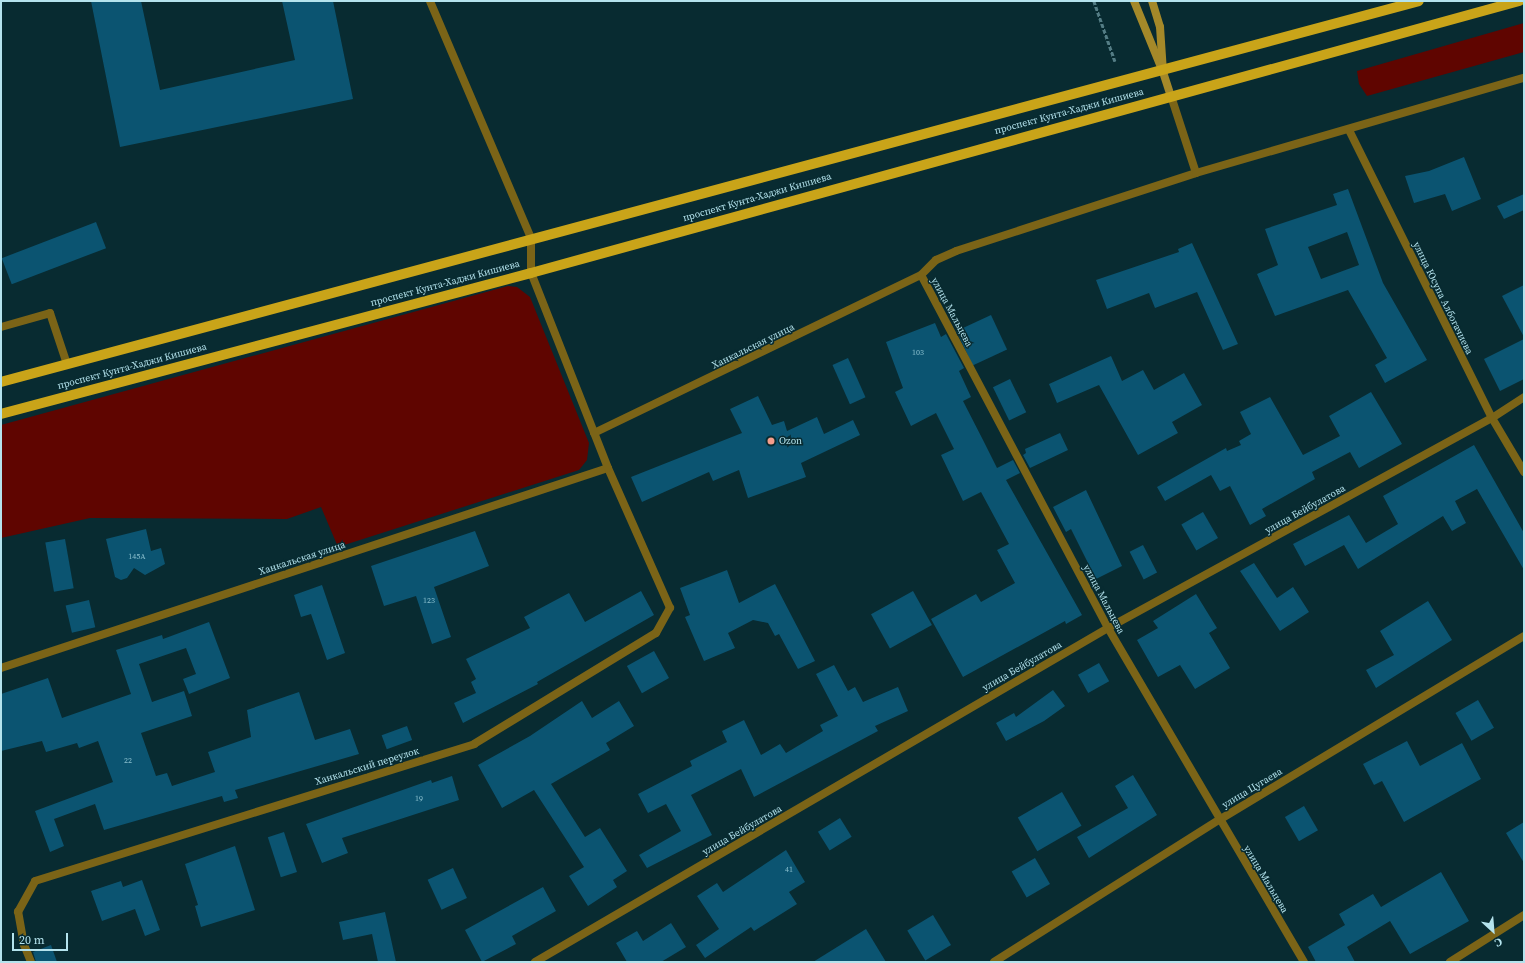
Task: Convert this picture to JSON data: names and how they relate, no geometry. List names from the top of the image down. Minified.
{"streets":{"main road":["проспект Кунта-Хаджи Кишиева"],"street":["улица Юсупа Албогачиева","улица Мальцева","Ханкальская улица","улица Бейбулатова","Ханкальский переулок","улица Цугаева"]},"crossings":[["улица Юсупа Албогачиева","улица Мальцева"],["улица Юсупа Албогачиева","улица Бейбулатова"],["улица Мальцева","Ханкальская улица"],["улица Мальцева","улица Бейбулатова"],["улица Мальцева","улица Цугаева"],["Ханкальская улица","Ханкальский переулок"]],"places":["Ozon"],"house_numbers":["103","145А","123","22","19","41"],"scale_bar":"20 m","north":"bottom right"}
